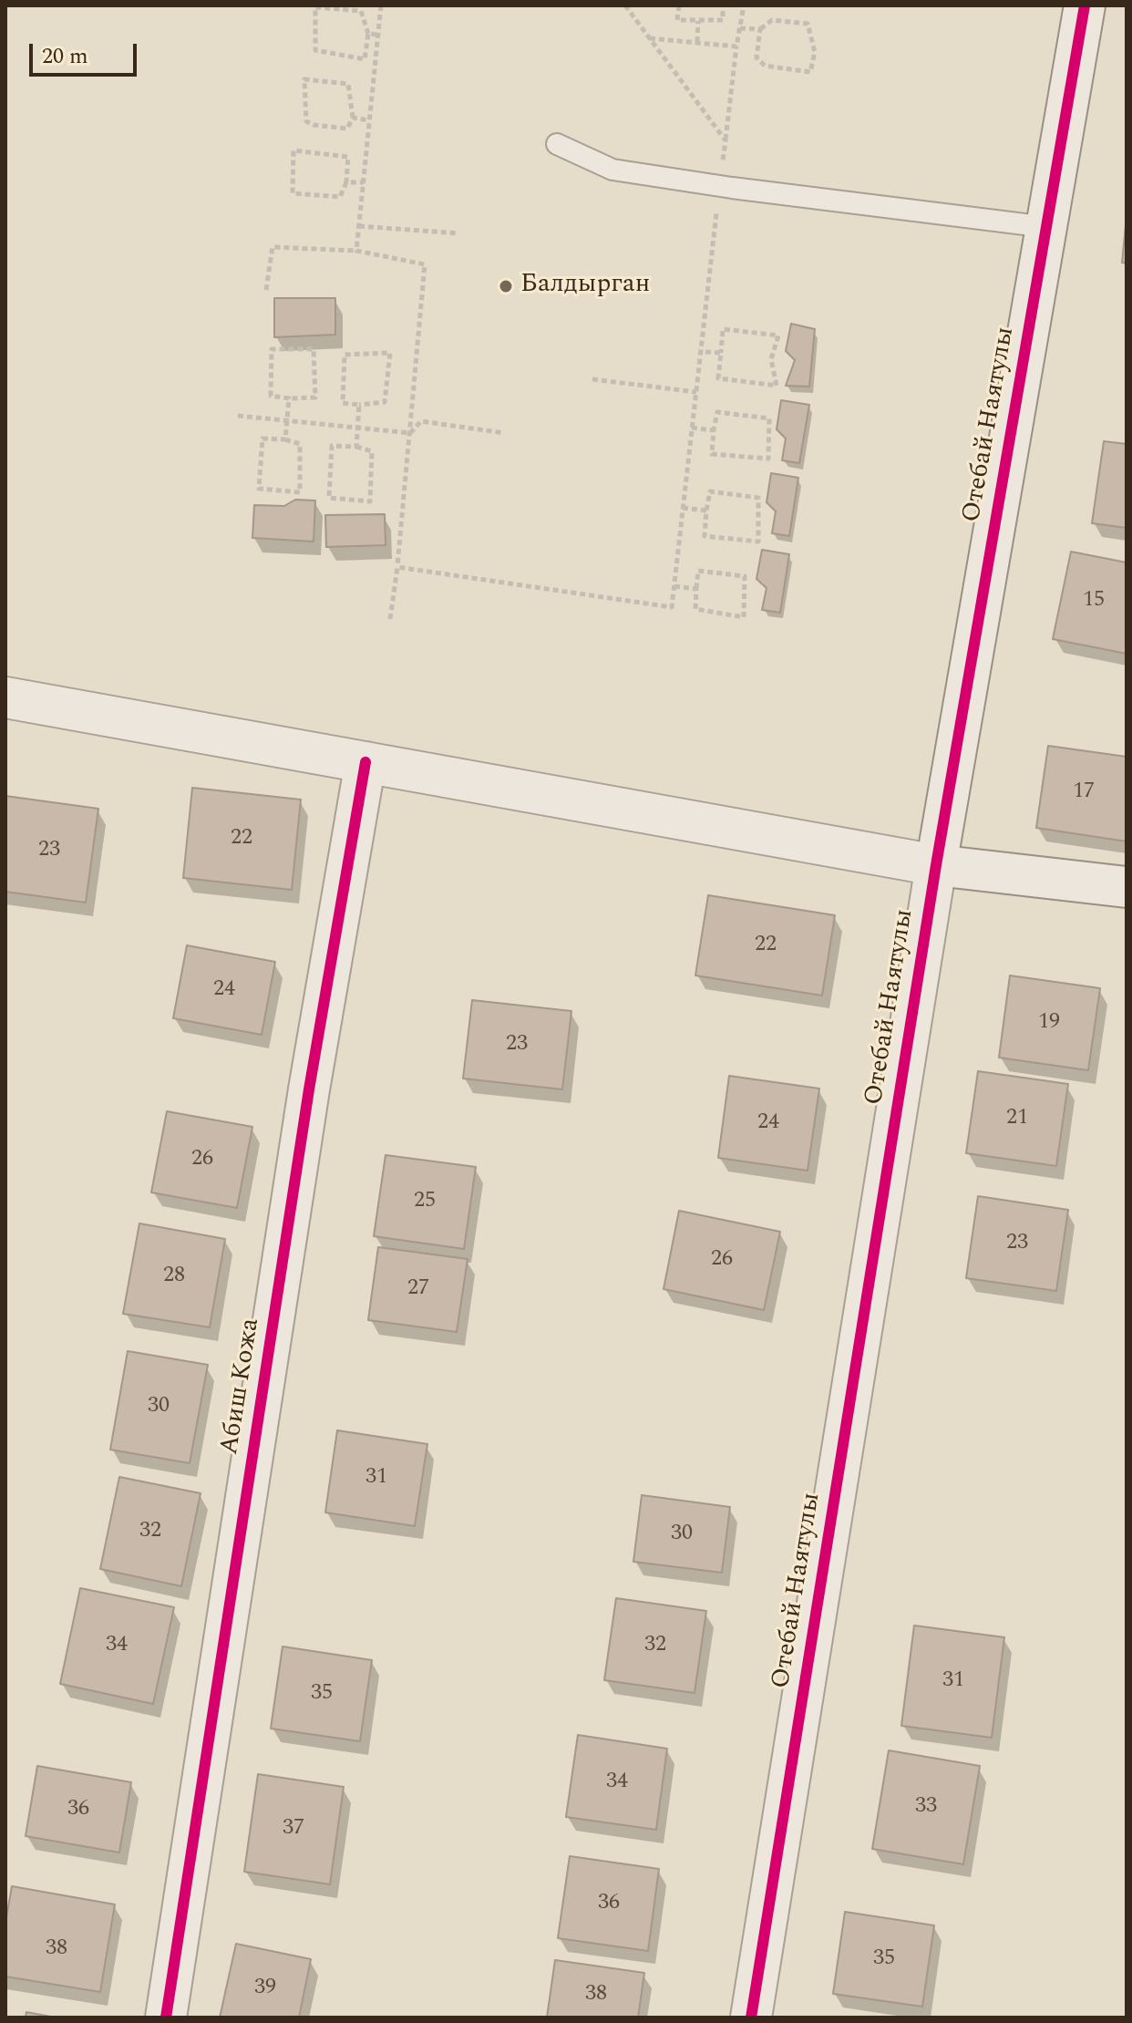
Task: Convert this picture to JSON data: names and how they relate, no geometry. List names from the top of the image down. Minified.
{"streets":{"street":["Отебай Наятулы","Абиш Кожа"]},"places":["Балдырган"],"house_numbers":["15","17","22","23","22","24","19","23","21","24","26","25","23","26","28","27","30","31","32","30","34","32","31","35","34","33","36","37","36","38","35","39","38"],"scale_bar":"20 m"}
